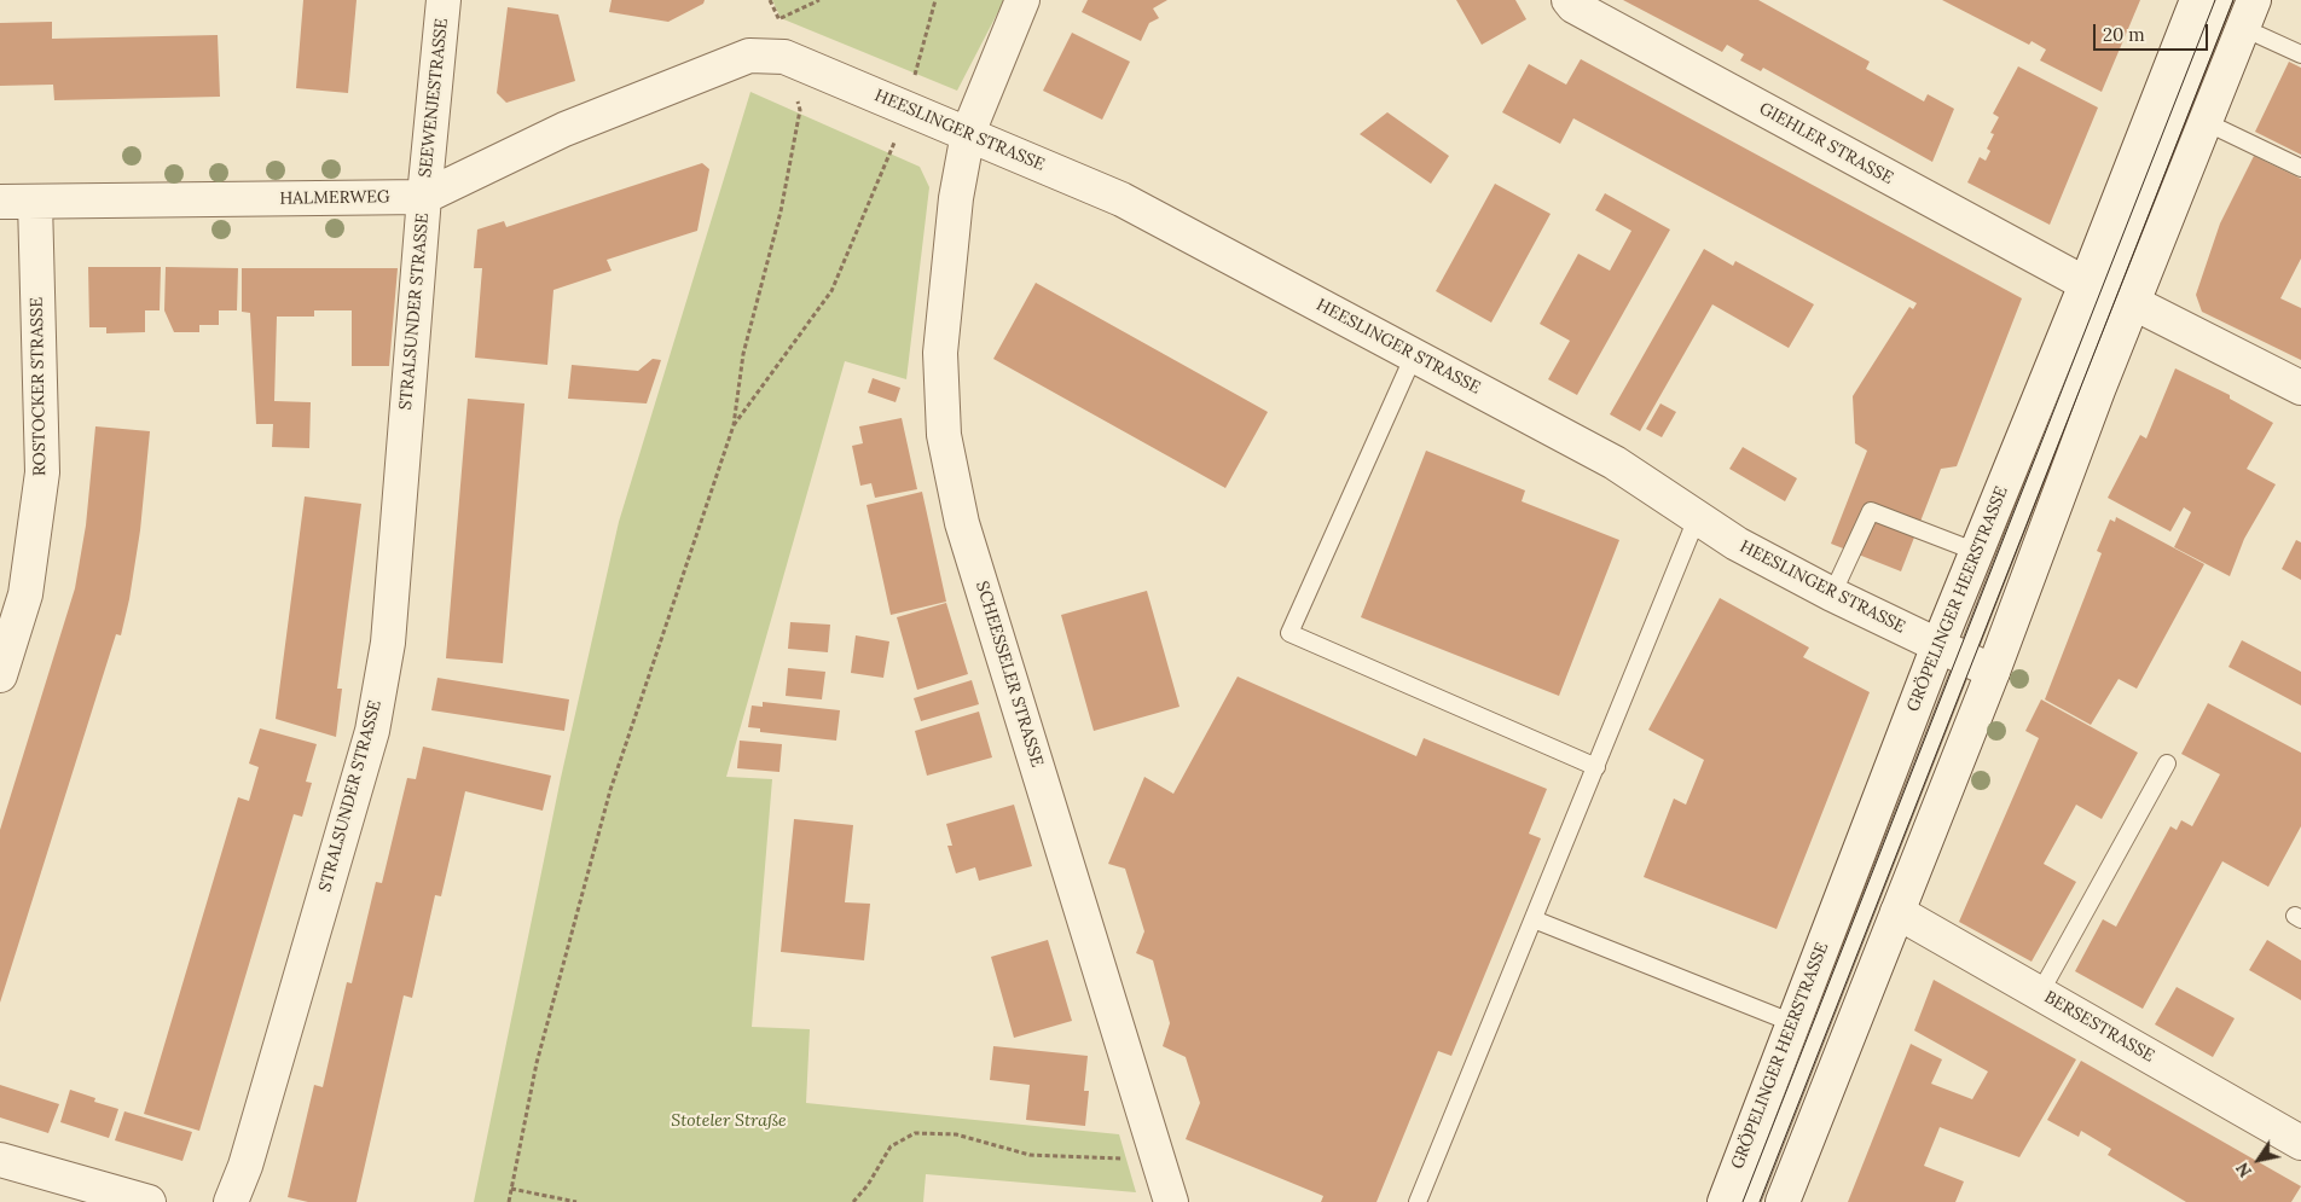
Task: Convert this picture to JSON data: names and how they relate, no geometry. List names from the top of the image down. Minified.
{"streets":{"street":["SEEWENJESTRASSE","HEESLINGER STRASSE","GIEHLER STRASSE","HALMERWEG","STRALSUNDER STRASSE","ROSTOCKER STRASSE","GRÖPELINGER HEERSTRASSE","SCHEESSELER STRASSE","BERSESTRASSE"]},"crossings":[["SEEWENJESTRASSE","HALMERWEG"],["SEEWENJESTRASSE","STRALSUNDER STRASSE"],["HEESLINGER STRASSE","HALMERWEG"],["HEESLINGER STRASSE","GRÖPELINGER HEERSTRASSE"],["HEESLINGER STRASSE","SCHEESSELER STRASSE"],["GIEHLER STRASSE","GRÖPELINGER HEERSTRASSE"],["HALMERWEG","STRALSUNDER STRASSE"],["HALMERWEG","ROSTOCKER STRASSE"],["GRÖPELINGER HEERSTRASSE","BERSESTRASSE"]],"parks":["Stoteler Straße"],"scale_bar":"20 m","north":"bottom left"}
